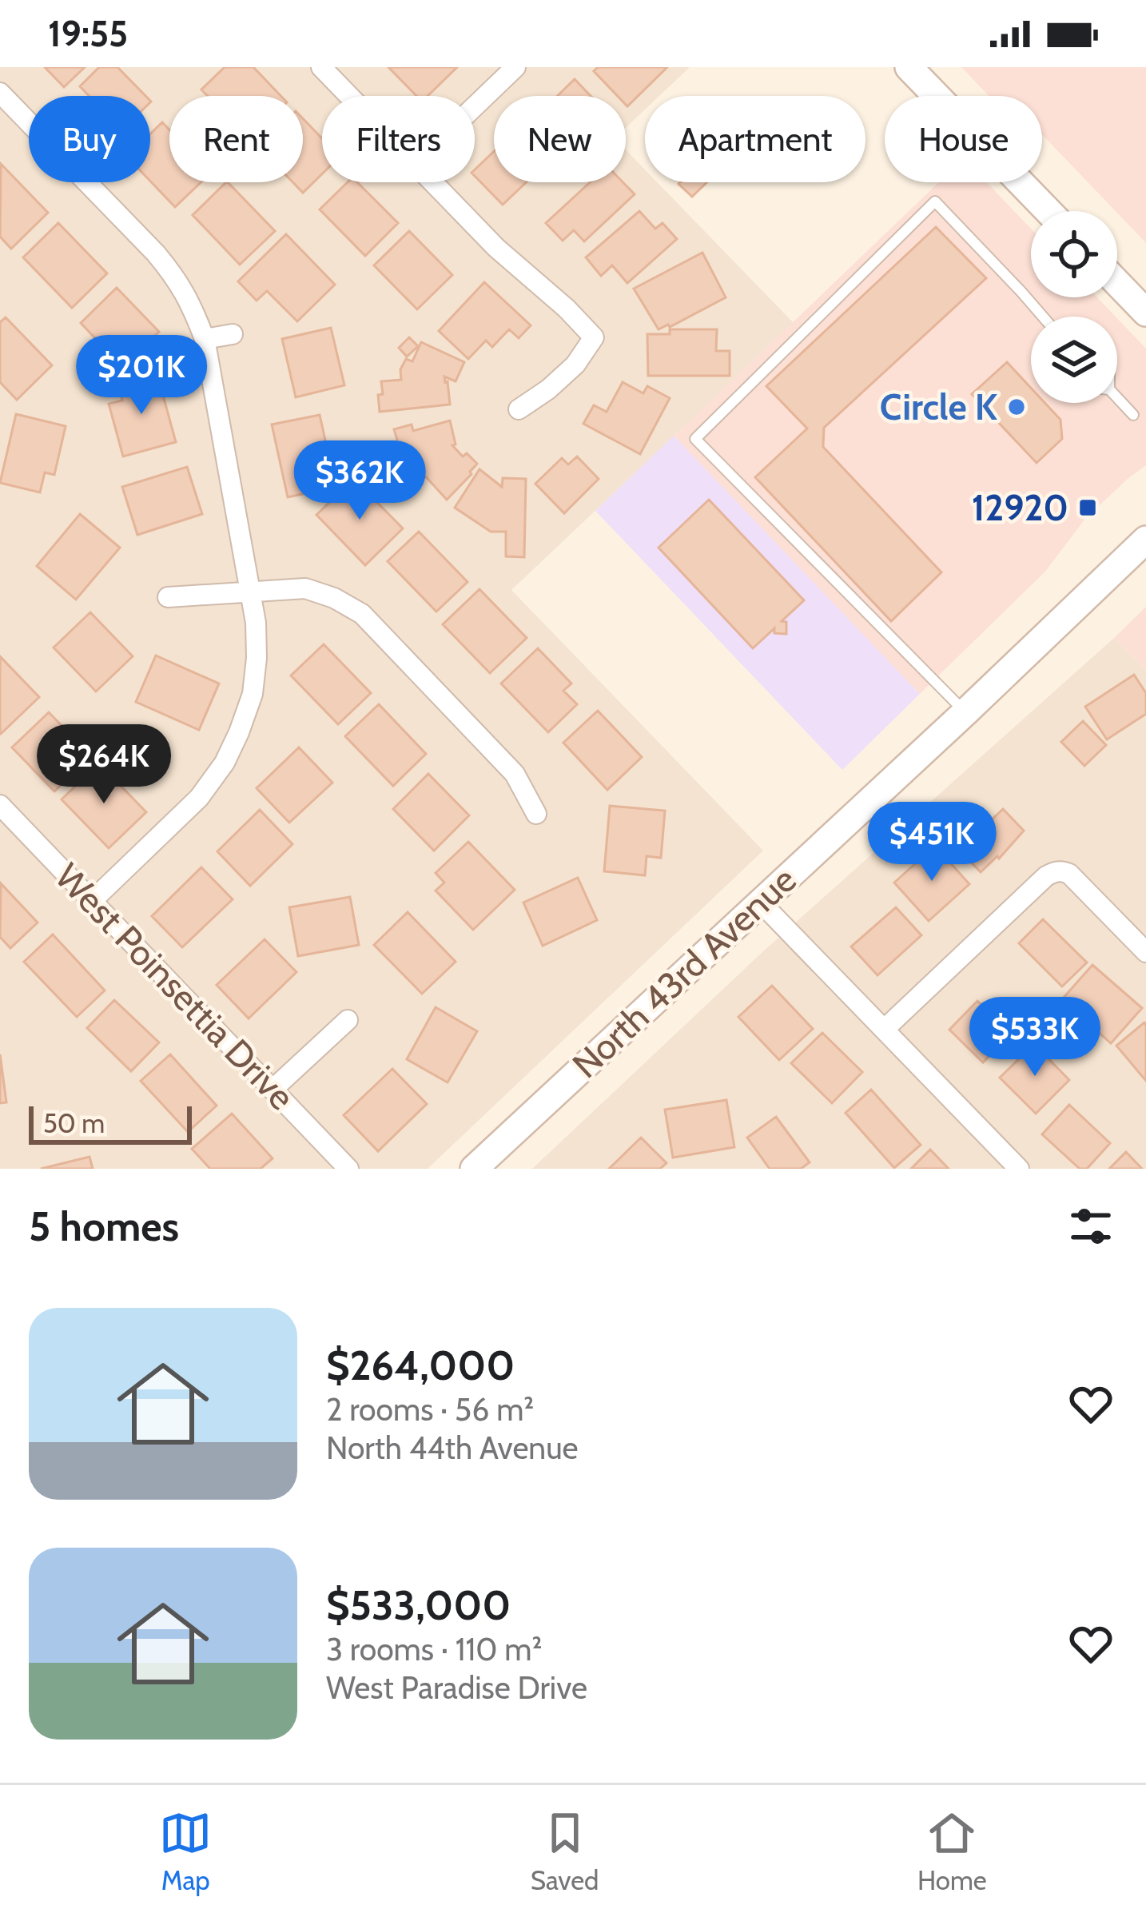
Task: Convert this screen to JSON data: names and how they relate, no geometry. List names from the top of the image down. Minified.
{"streets":{"main road":["North 43rd Avenue"],"street":["West Poinsettia Drive"]},"places":{"other":["Circle K"],"transit":["12920"]},"scale_bar":"50 m","page":{"status":"19:55","chip":["Buy","Rent","Filters","New","Apartment","House"],"price":["$201K","$362K","$264K","$451K","$533K"],"scale":"50 m","heading":"5 homes","list":[{"name":"$264,000","note":"2 rooms · 56 m² · North 44th Avenue"},{"name":"$533,000","note":"3 rooms · 110 m² · West Paradise Drive"}],"tabs":["Map","Saved","Home"]}}
